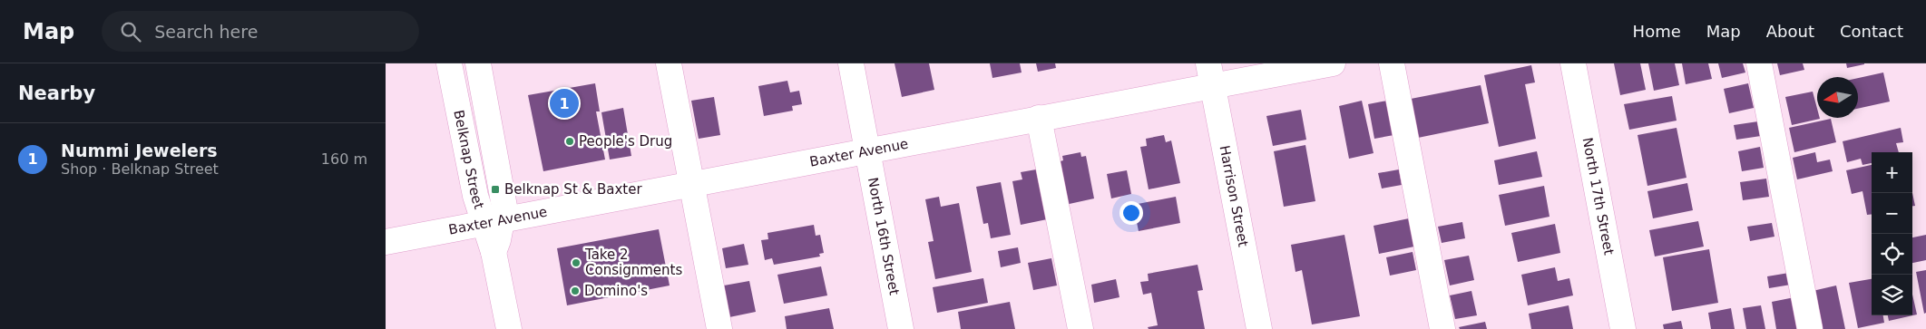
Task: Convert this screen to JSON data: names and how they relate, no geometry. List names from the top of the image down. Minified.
{"streets":{"main road":["Baxter Avenue","Belknap Street","North 17th Street","Harrison Street","North 16th Street"]},"crossings":[["Baxter Avenue","Belknap Street"],["Baxter Avenue","Harrison Street"],["Baxter Avenue","North 16th Street"]],"places":{"other":["People's Drug","Take 2 Consignments","Domino's"],"transit":["Belknap St & Baxter"]},"north":"left","page":{"header":"Map","search":"Search here","nav":["Home","Map","About","Contact"],"heading":"Nearby","pins":"1","list":[{"mark":"1","name":"Nummi Jewelers","note":"Shop · Belknap Street","value":"160 m"}],"map_buttons":["+","−"]}}
